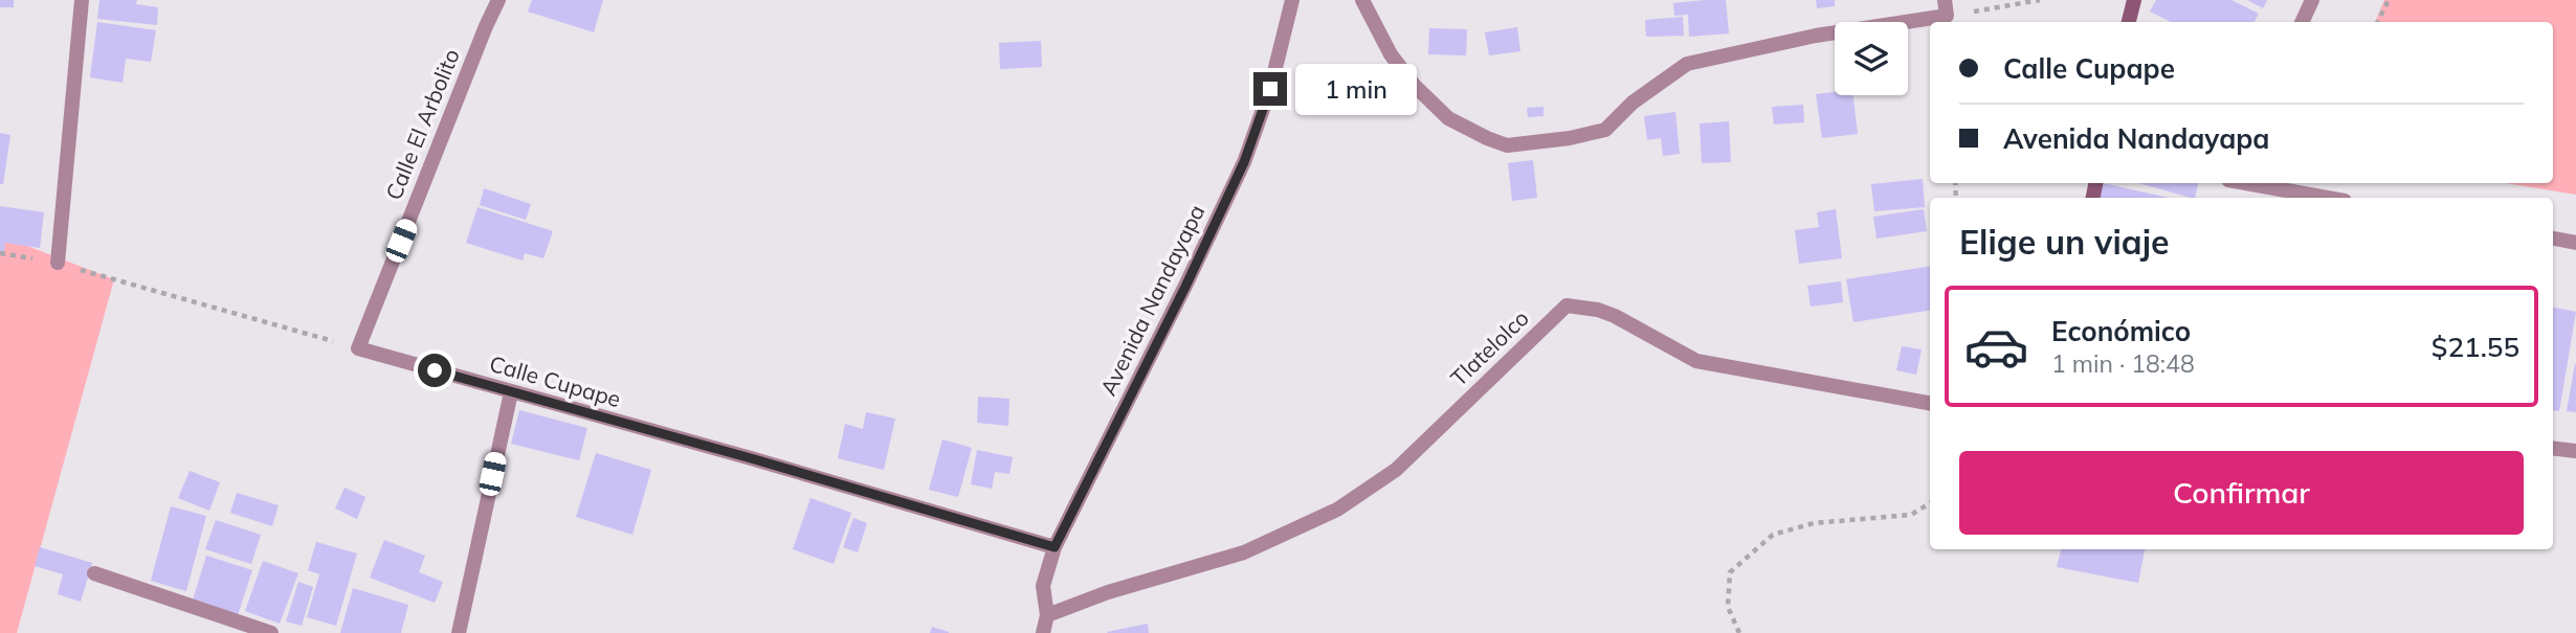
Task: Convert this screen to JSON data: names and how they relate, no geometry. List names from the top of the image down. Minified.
{"streets":{"street":["Calle El Arbolito","Avenida Nandayapa","Tlatelolco","Calle Cupape"]},"crossings":[["Calle El Arbolito","Calle Cupape"],["Avenida Nandayapa","Tlatelolco"],["Avenida Nandayapa","Calle Cupape"]],"page":{"banner":["Calle Cupape","Avenida Nandayapa"],"bubble":"1 min","heading":"Elige un viaje","list":[{"name":"Económico","note":"1 min · 18:48","value":"$21.55"}],"buttons":"Confirmar"}}
